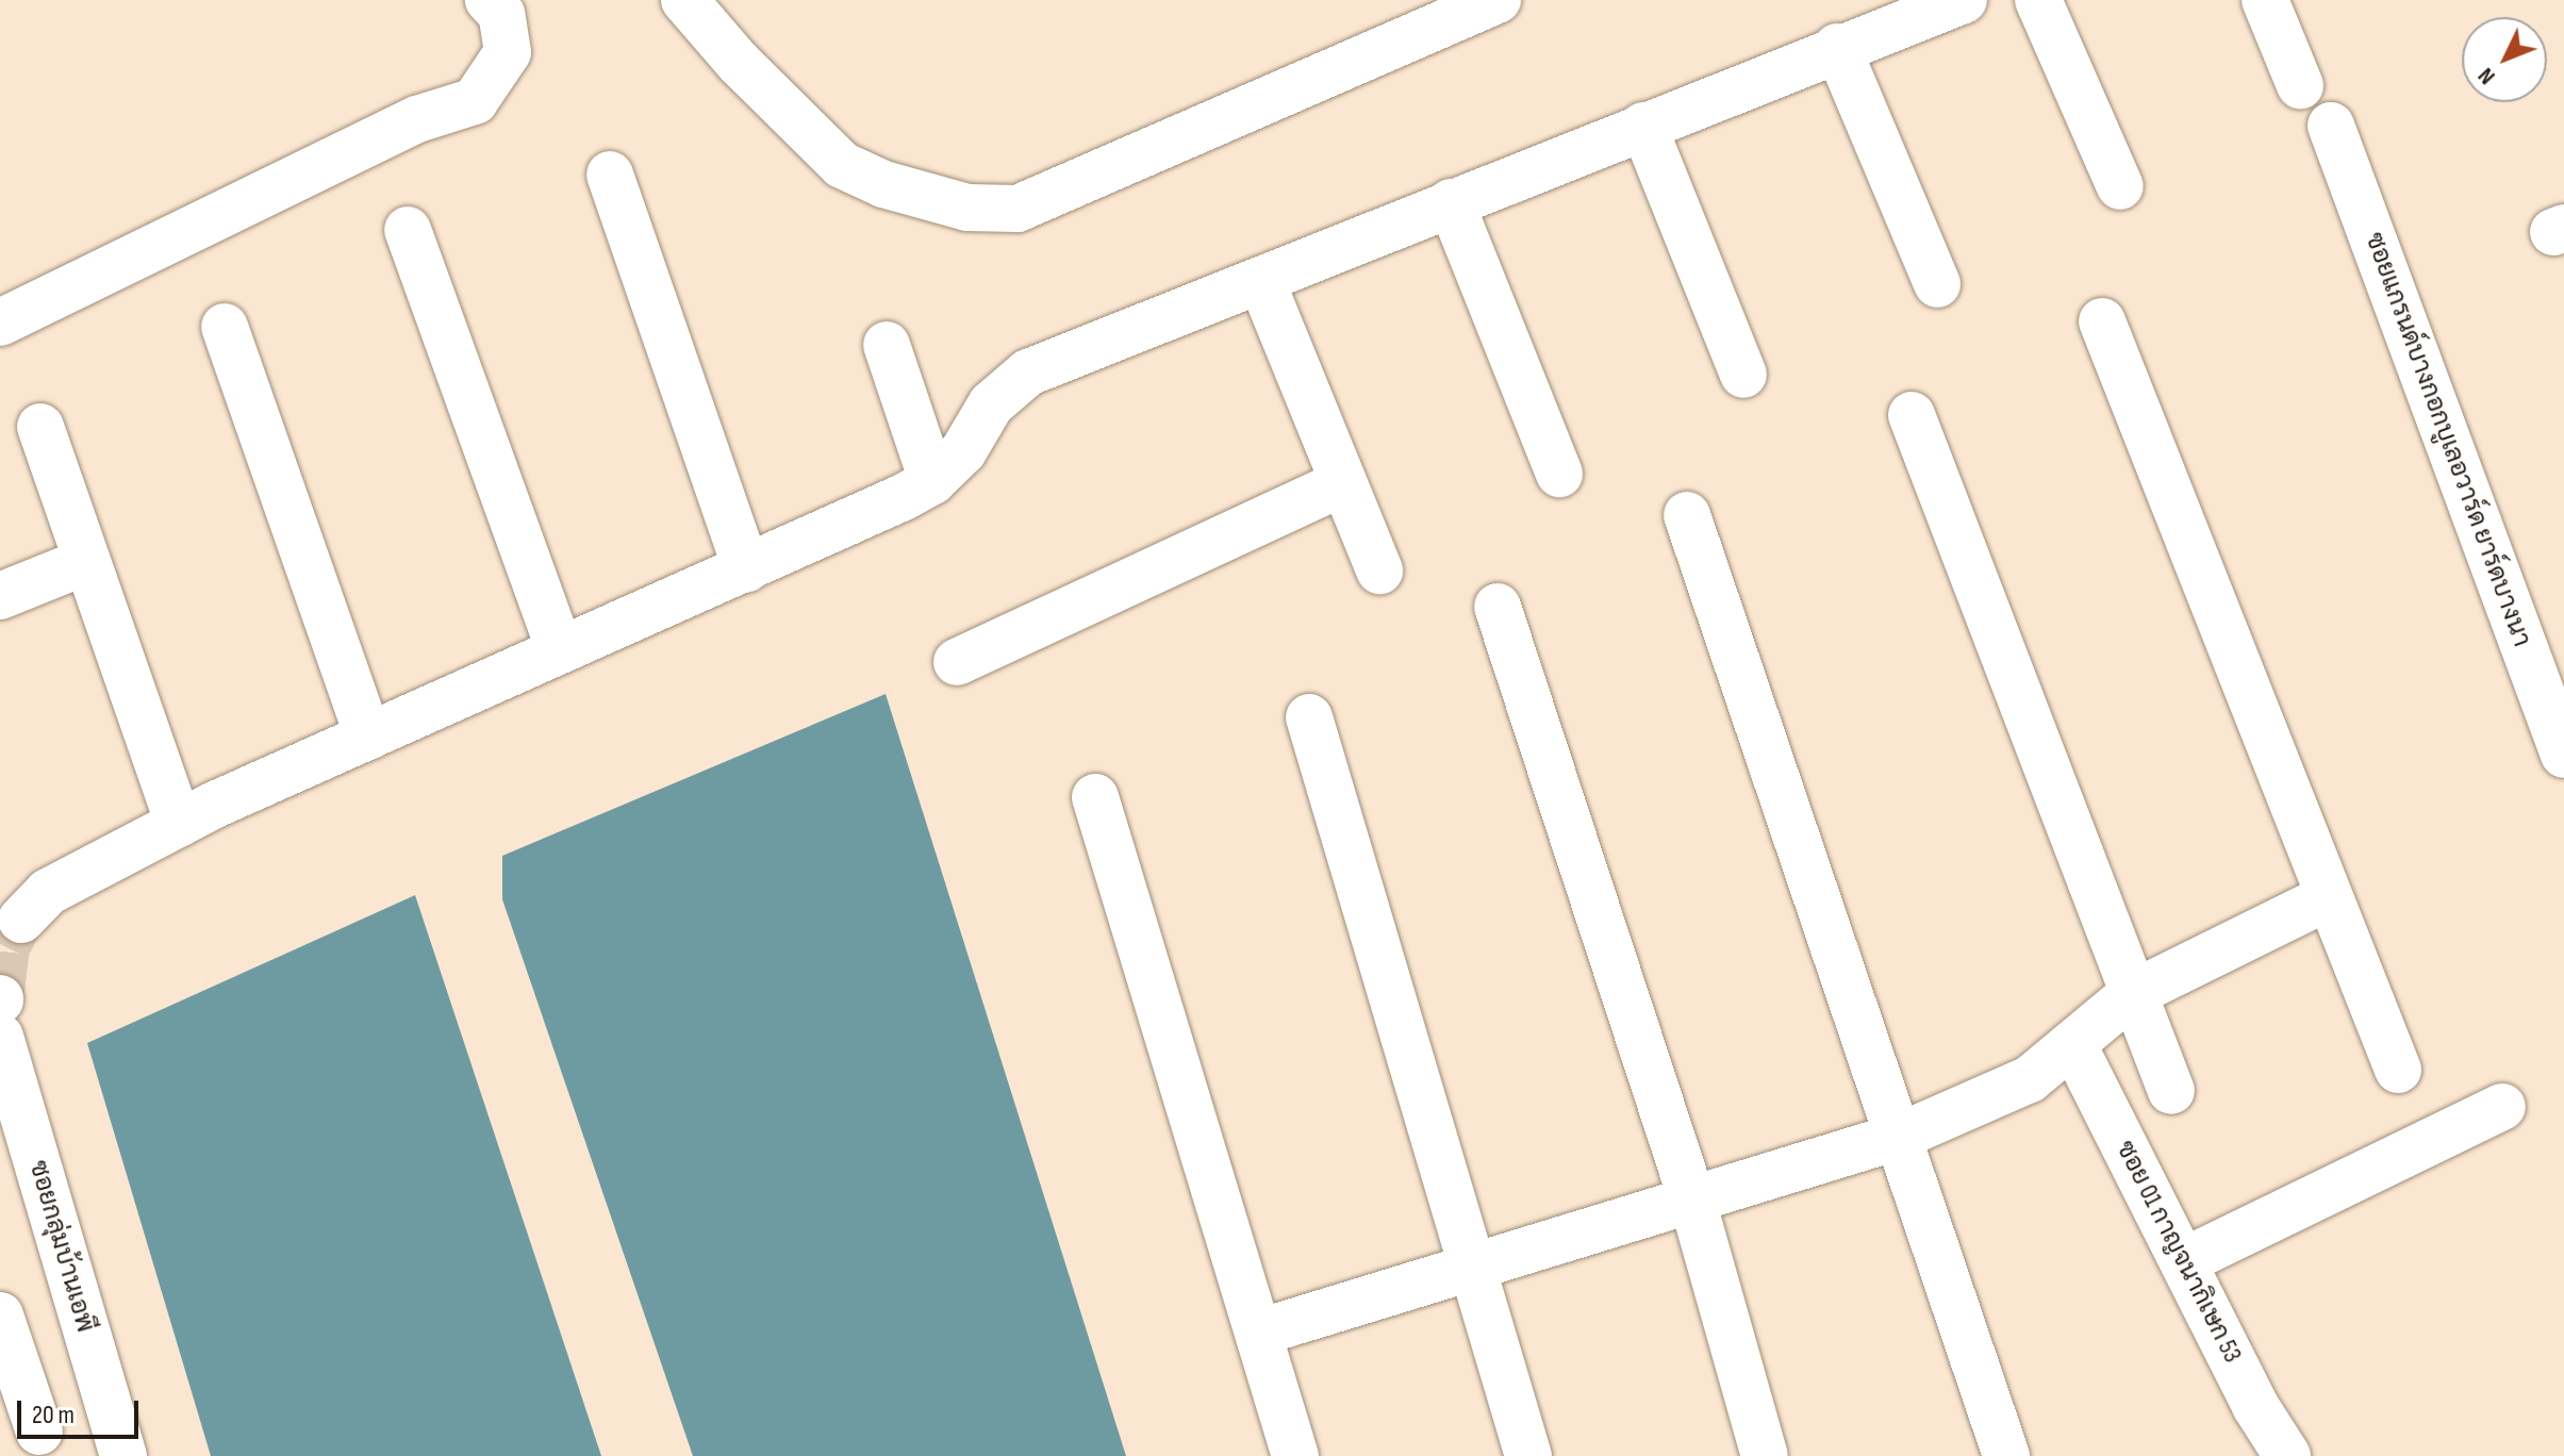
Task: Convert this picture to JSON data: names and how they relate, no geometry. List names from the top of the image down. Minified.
{"streets":{"street":["ซอยแกรนด์บางกอกบูเลอวาร์ด ยาร์ดบางนา","ซอยกลุ่มบ้านเอพี","ซอย 01 กาญจนากิเษก 53"]},"scale_bar":"20 m","north":"bottom left"}
